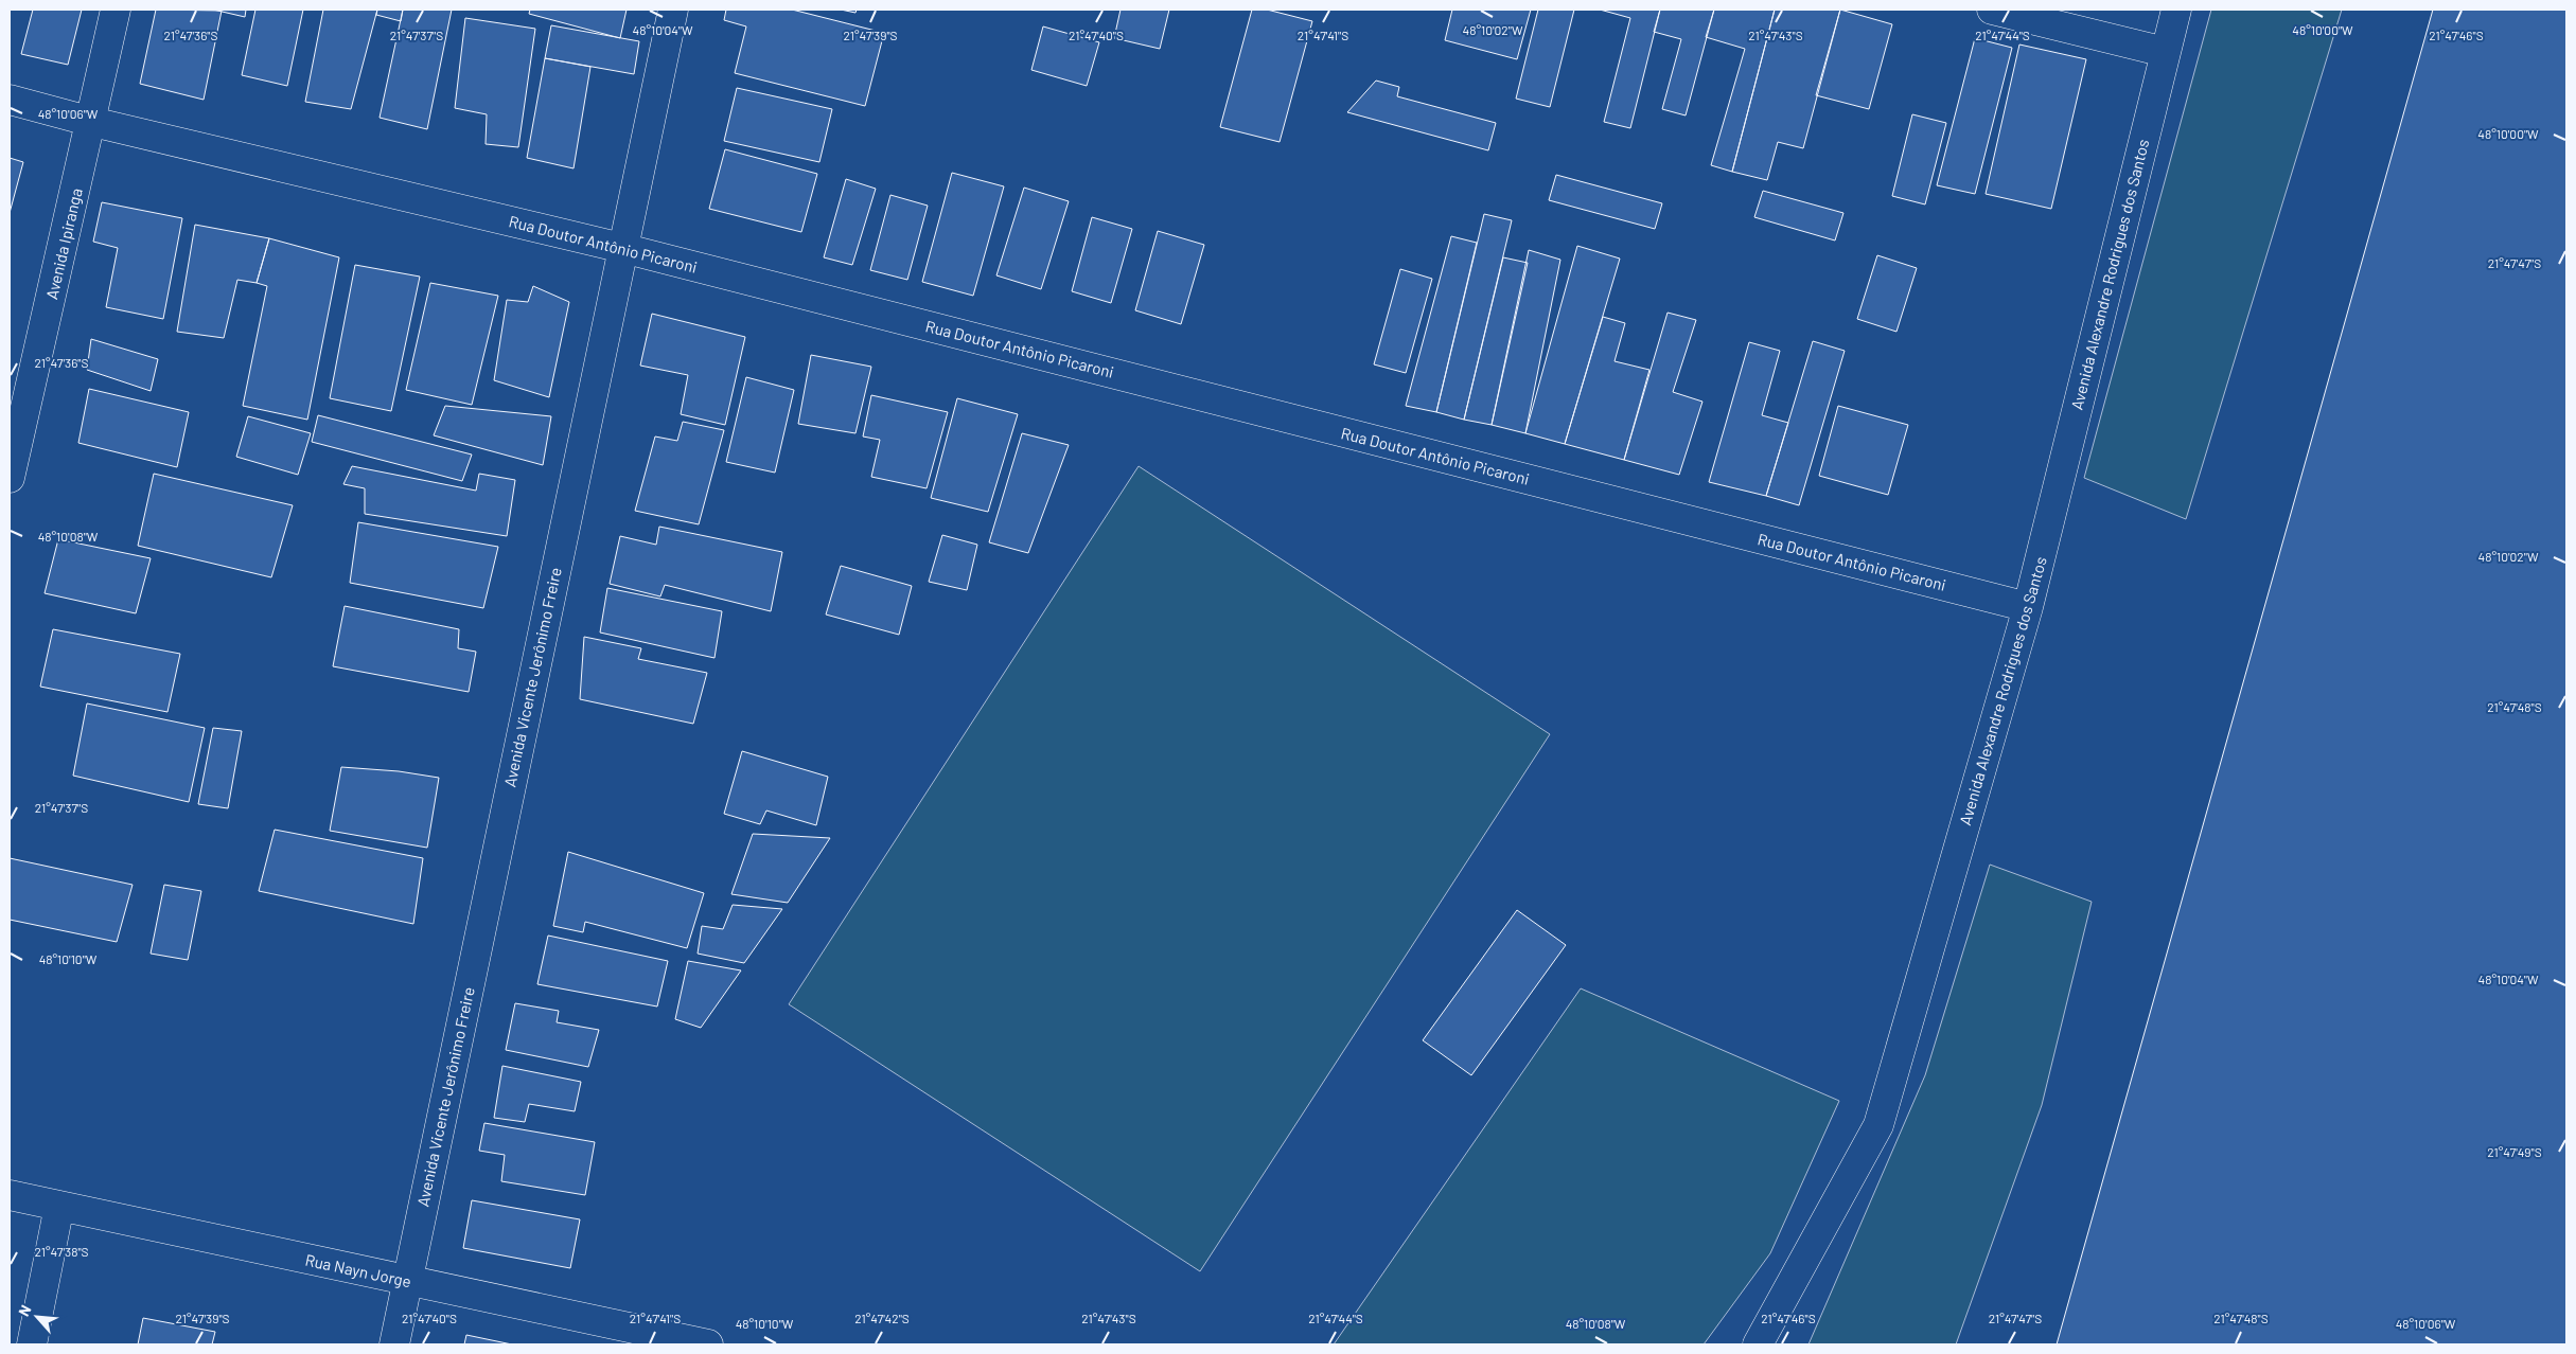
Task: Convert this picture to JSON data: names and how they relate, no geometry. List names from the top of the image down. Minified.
{"streets":{"street":["Avenida Ipiranga","Rua Doutor Antônio Picaroni","Avenida Alexandre Rodrigues dos Santos","Avenida Vicente Jerônimo Freire","Rua Nayn Jorge"]},"crossings":[["Avenida Ipiranga","Rua Doutor Antônio Picaroni"],["Rua Doutor Antônio Picaroni","Avenida Alexandre Rodrigues dos Santos"],["Rua Doutor Antônio Picaroni","Avenida Vicente Jerônimo Freire"],["Avenida Vicente Jerônimo Freire","Rua Nayn Jorge"]],"north":"top left","coordinates":["48°10'00\"W","48°10'04\"W","48°10'02\"W","21°47'36\"S","21°47'37\"S","21°47'39\"S","21°47'40\"S","21°47'41\"S","21°47'43\"S","21°47'44\"S","21°47'46\"S","48°10'06\"W","21°47'47\"S","48°10'08\"W","21°47'48\"S","48°10'10\"W","21°47'49\"S","21°47'38\"S","21°47'42\"S"]}
